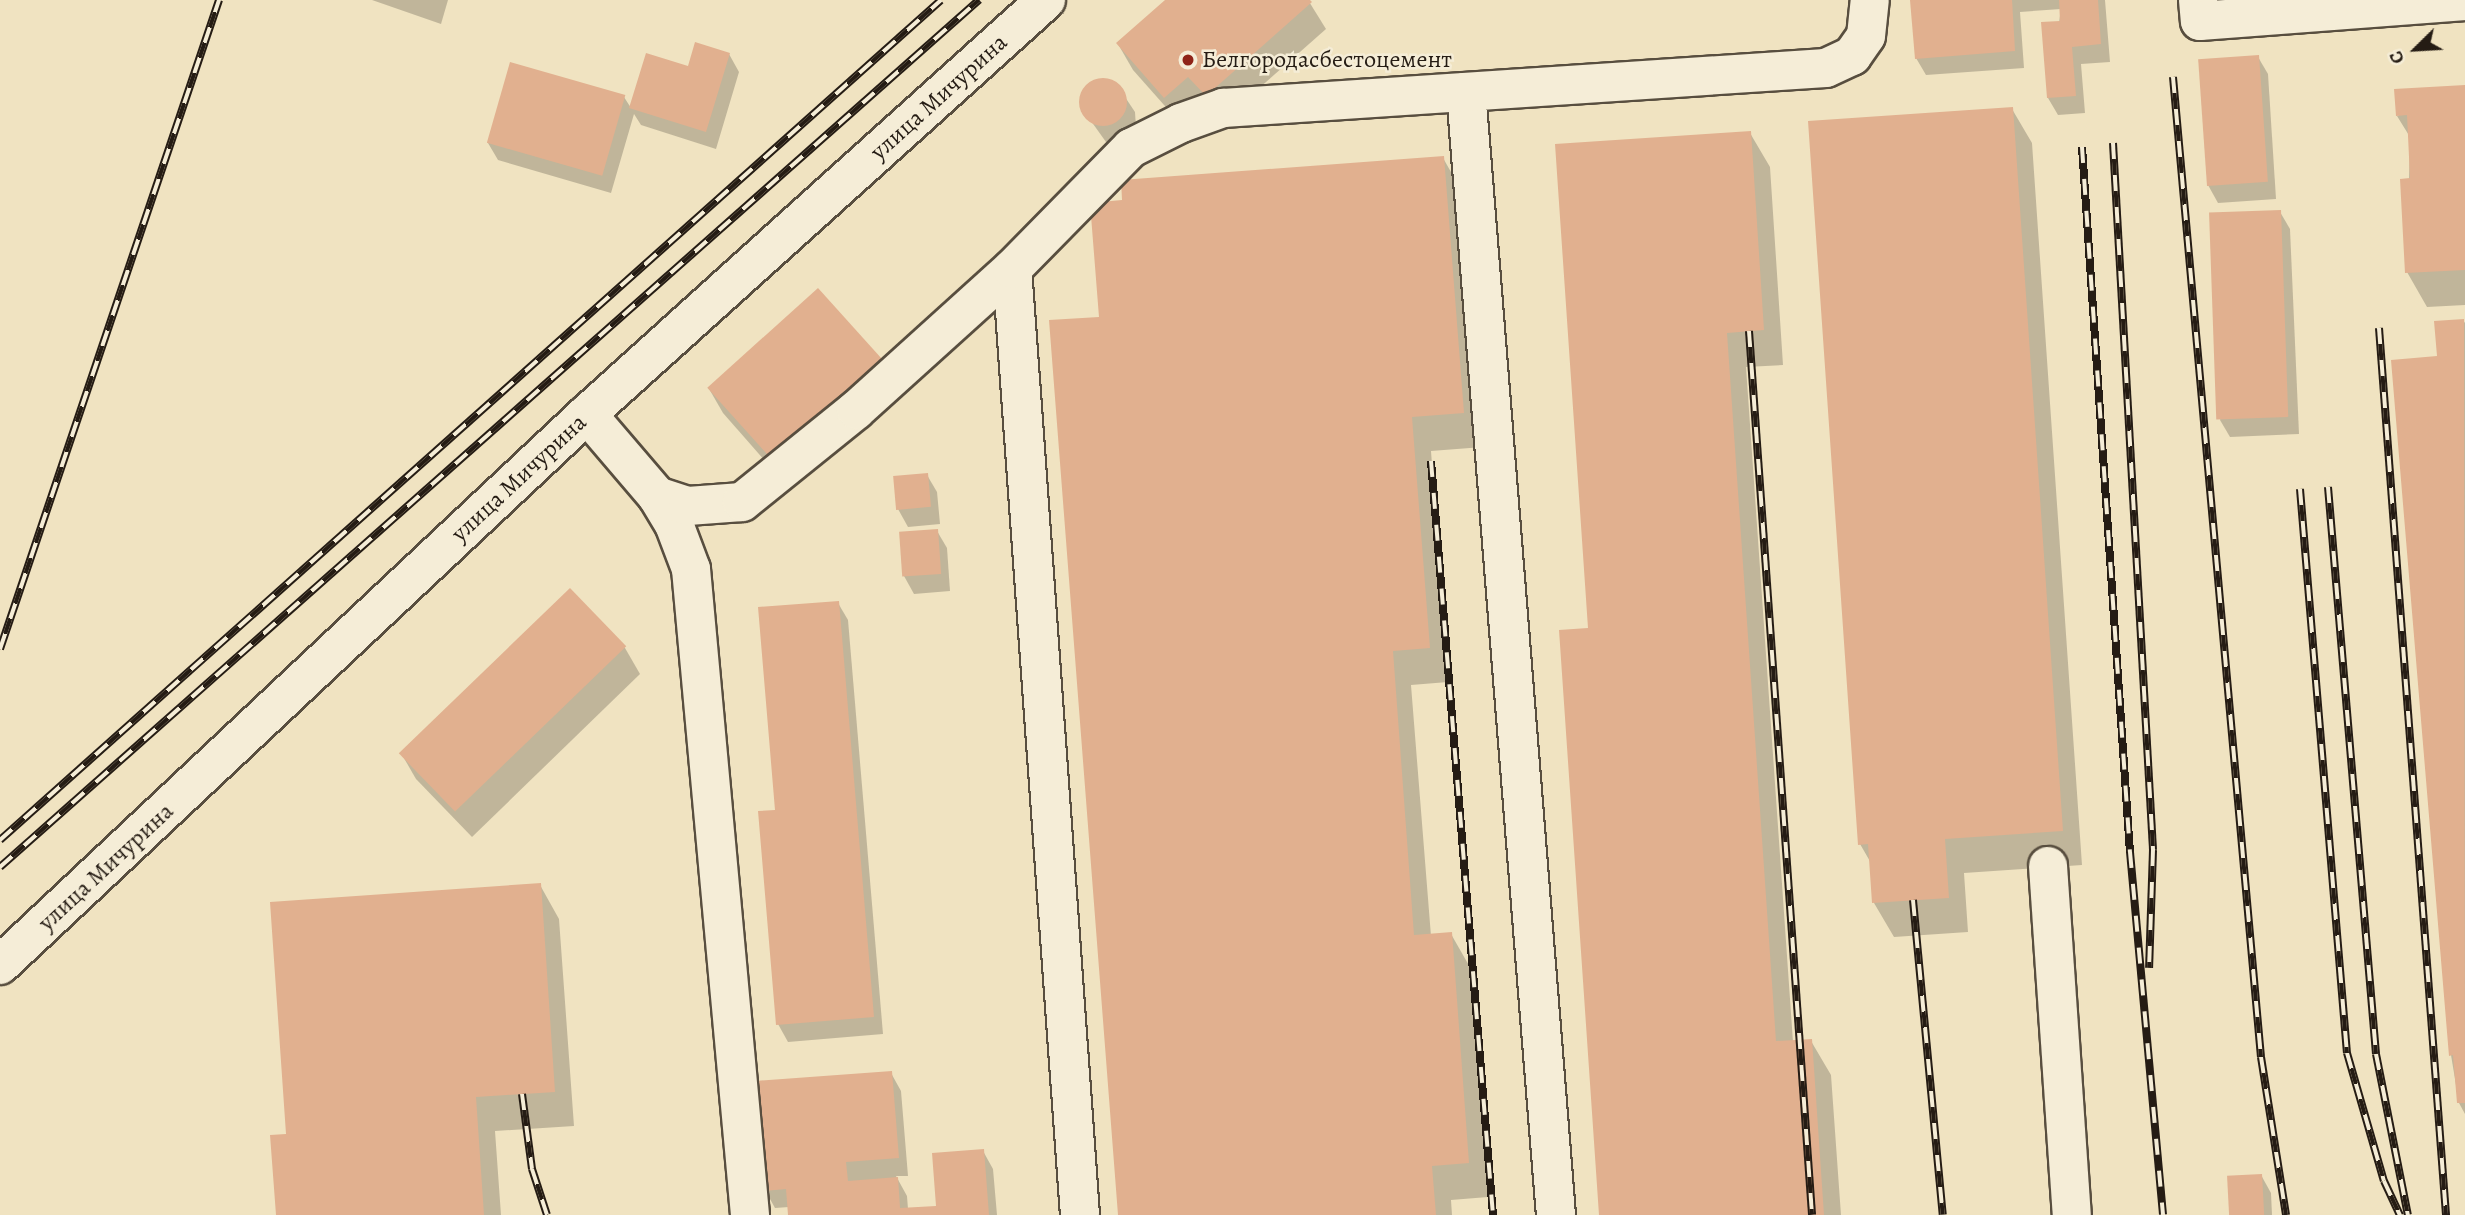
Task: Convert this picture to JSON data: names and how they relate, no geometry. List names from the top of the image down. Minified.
{"streets":{"street":["улица Мичурина"]},"places":["Белгородасбестоцемент"],"north":"bottom left"}
